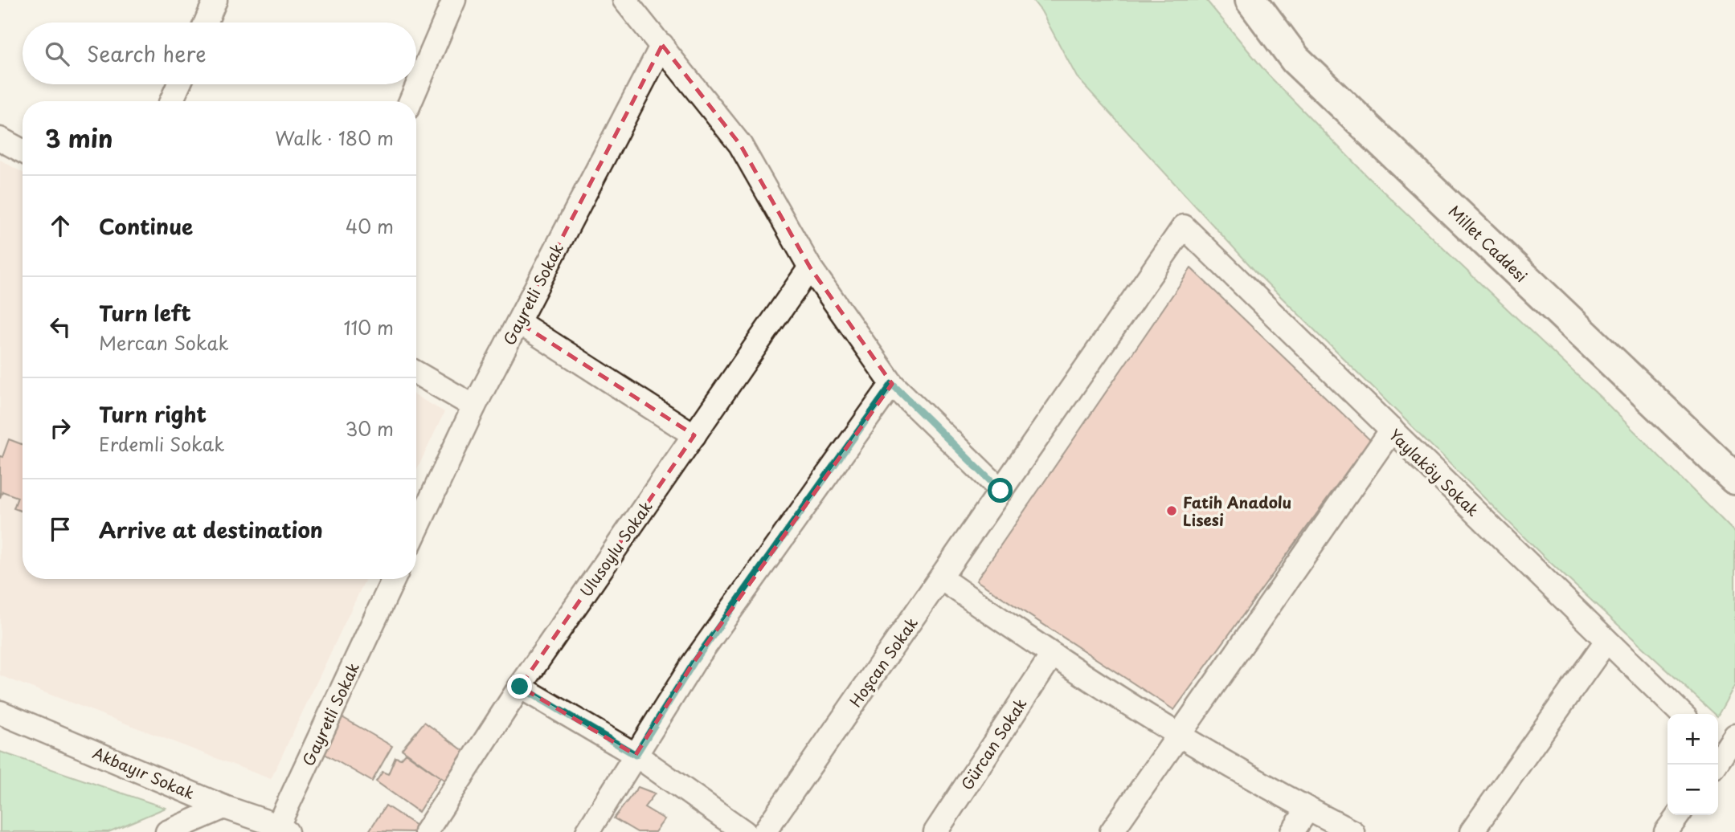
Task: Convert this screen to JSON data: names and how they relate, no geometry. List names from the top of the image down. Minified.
{"streets":{"main road":["Millet Caddesi"],"street":["Gayretli Sokak","Yaylaköy Sokak","Ulusoylu Sokak","Hoşcan Sokak","Gürcan Sokak","Akbayır Sokak"]},"crossings":[["Gayretli Sokak","Akbayır Sokak"],["Yaylaköy Sokak","Hoşcan Sokak"]],"places":["Fatih Anadolu Lisesi"],"page":{"search":"Search here","heading":["3 min","Walk · 180 m"],"list":[["Continue","40 m"],["Turn left","Mercan Sokak","110 m"],["Turn right","Erdemli Sokak","30 m"],"Arrive at destination"],"map_buttons":["+","−"]}}
